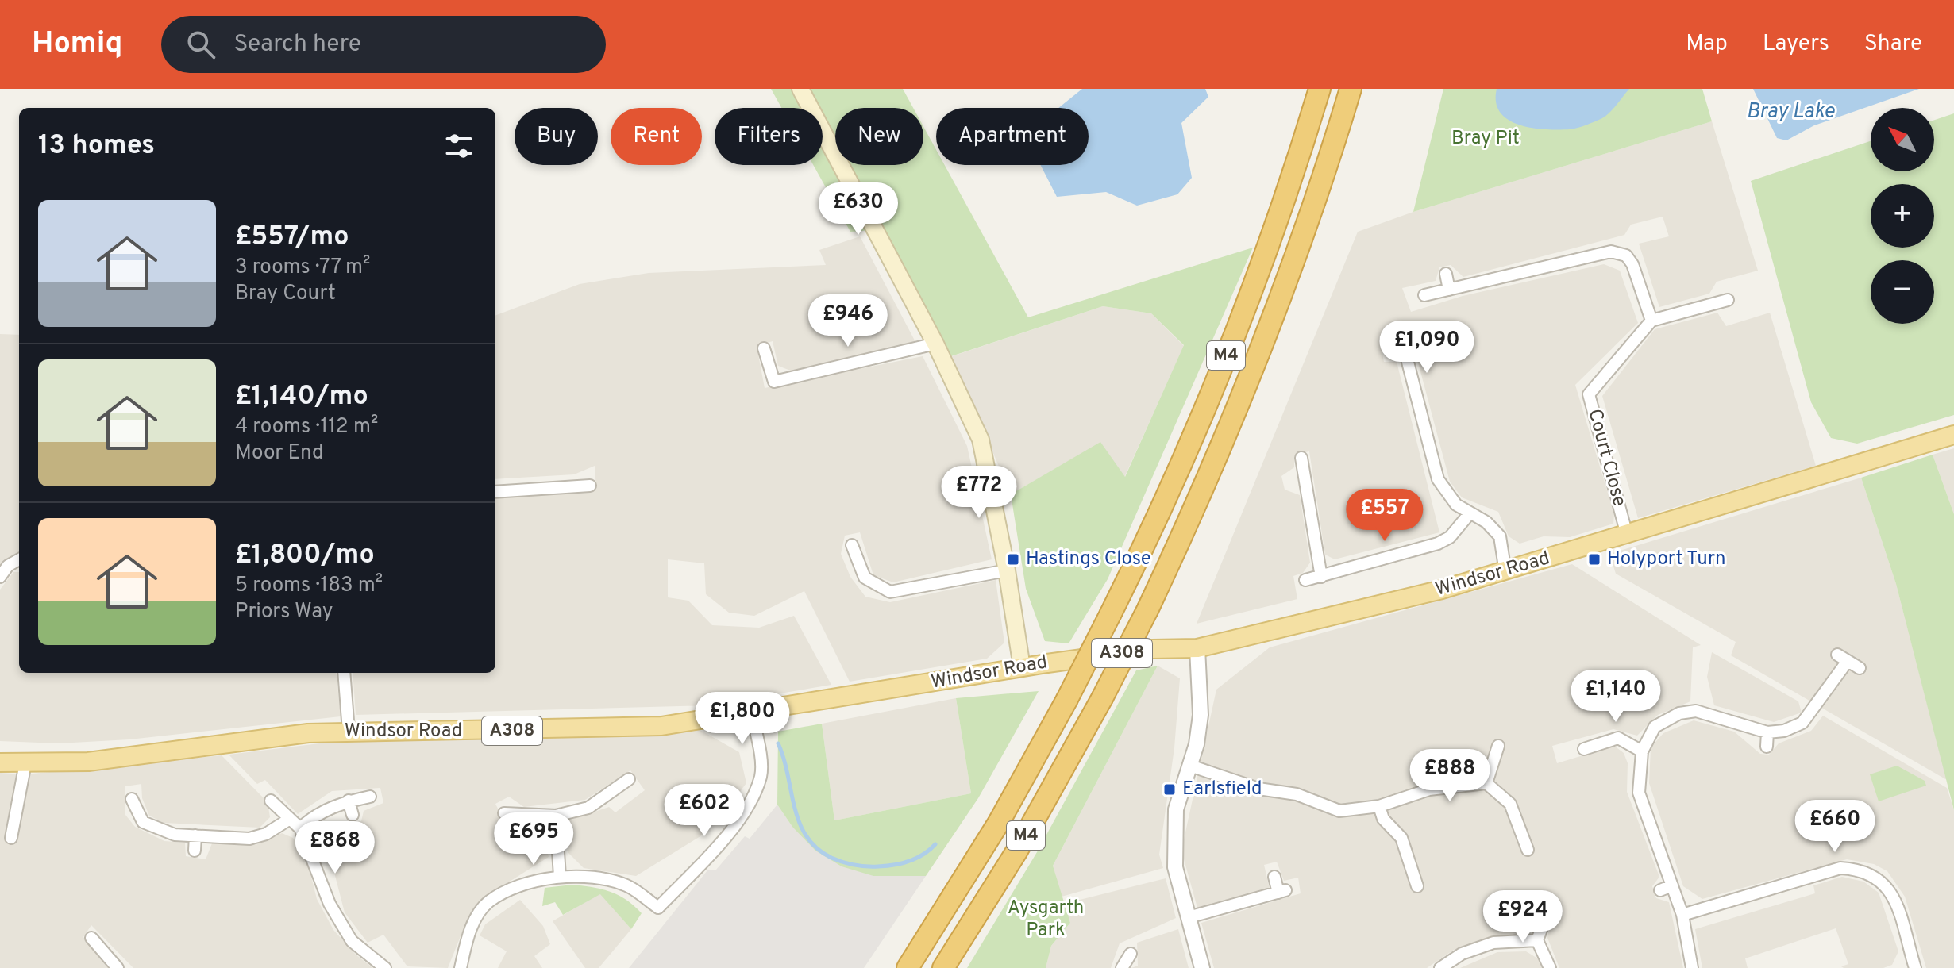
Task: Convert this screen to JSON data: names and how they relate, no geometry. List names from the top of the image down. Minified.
{"streets":{"highway":["M4"],"main road":["Windsor Road","A308"],"street":["Court Close"]},"crossings":[["Court Close","Windsor Road"]],"water":["Bray Lake"],"parks":["Bray Pit","Aysgarth Park"],"places":{"transit":["Hastings Close","Holyport Turn","Earlsfield"]},"north":"top left","page":{"header":"Homiq","search":"Search here","nav":["Map","Layers","Share"],"map_buttons":["+","−"],"chip":["Buy","Rent","Filters","New","Apartment"],"heading":"13 homes","price":["£630","£946","£1,090","£772","£557","£1,140","£1,800","£888","£602","£660","£695","£868","£924"],"list":[{"name":"£557/mo","note":"3 rooms · 77 m² · Bray Court"},{"name":"£1,140/mo","note":"4 rooms · 112 m² · Moor End"},{"name":"£1,800/mo","note":"5 rooms · 183 m² · Priors Way"}]}}
